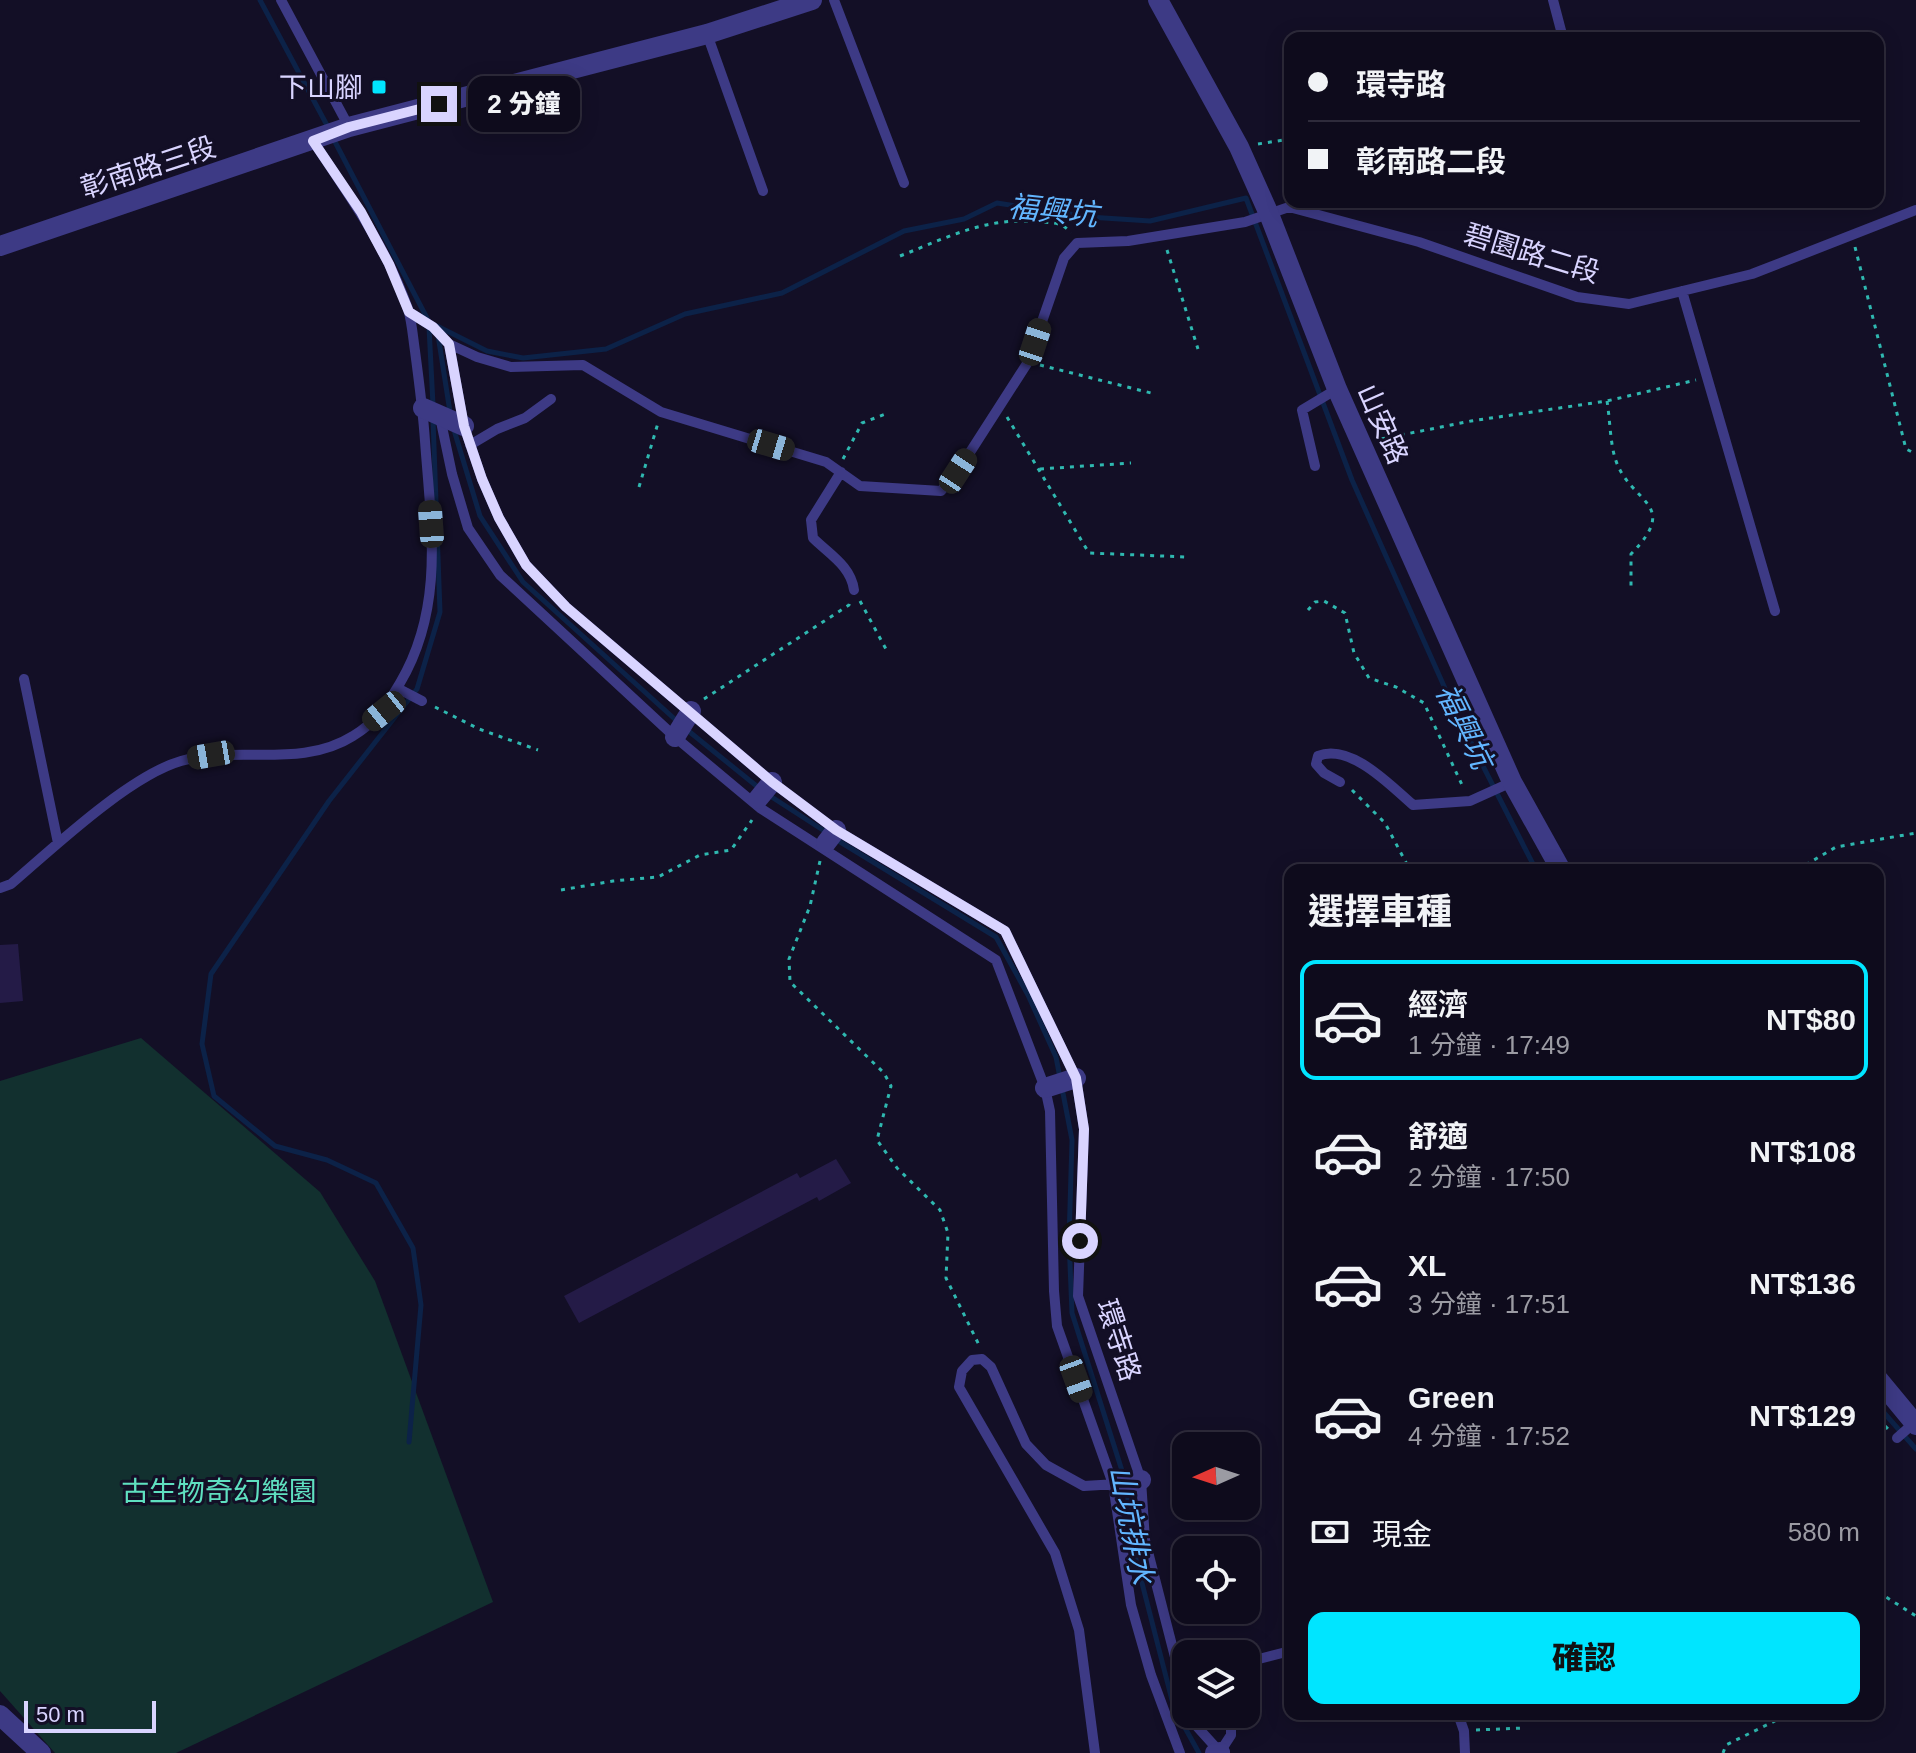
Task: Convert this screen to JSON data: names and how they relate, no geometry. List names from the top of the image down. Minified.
{"streets":{"street":["彰南路三段","山安路"],"lane":["碧園路二段","環寺路"]},"crossings":[["碧園路二段","山安路"]],"water":["福興坑","山坑排水"],"parks":["古生物奇幻樂園"],"places":{"transit":["下山腳"]},"scale_bar":"50 m","north":"left","page":{"banner":["環寺路","彰南路二段"],"bubble":"2 分鐘","heading":"選擇車種","list":[{"name":"經濟","note":"1 分鐘 · 17:49","value":"NT$80"},{"name":"舒適","note":"2 分鐘 · 17:50","value":"NT$108"},{"name":"XL","note":"3 分鐘 · 17:51","value":"NT$136"},{"name":"Green","note":"4 分鐘 · 17:52","value":"NT$129"}],"pay":["現金","580 m"],"buttons":"確認","scale":"50 m"}}
